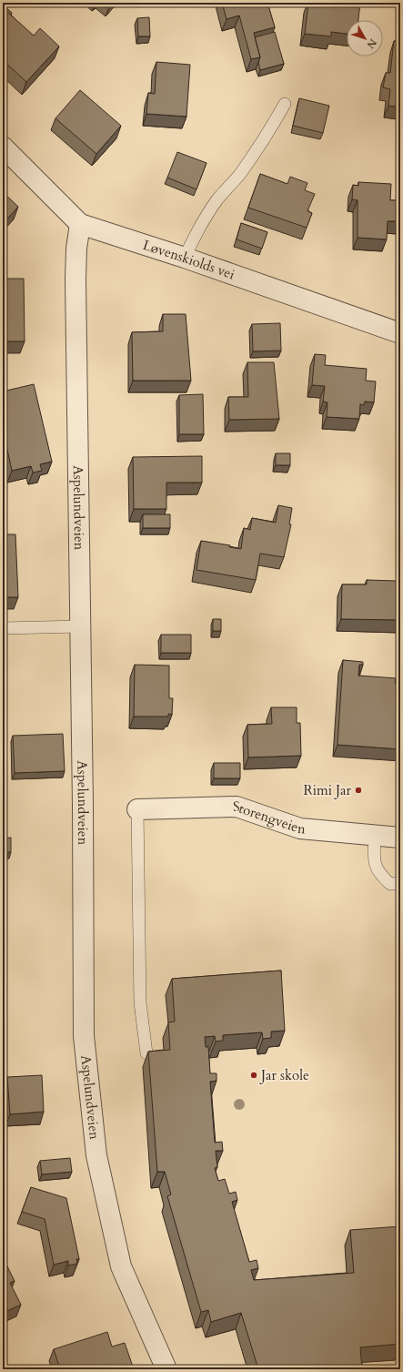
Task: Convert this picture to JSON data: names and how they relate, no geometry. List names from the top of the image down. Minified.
{"streets":{"street":["Løvenskiolds vei","Aspelundveien","Storengveien"]},"crossings":[["Løvenskiolds vei","Aspelundveien"]],"places":["Rimi Jar","Jar skole"],"north":"bottom right"}
